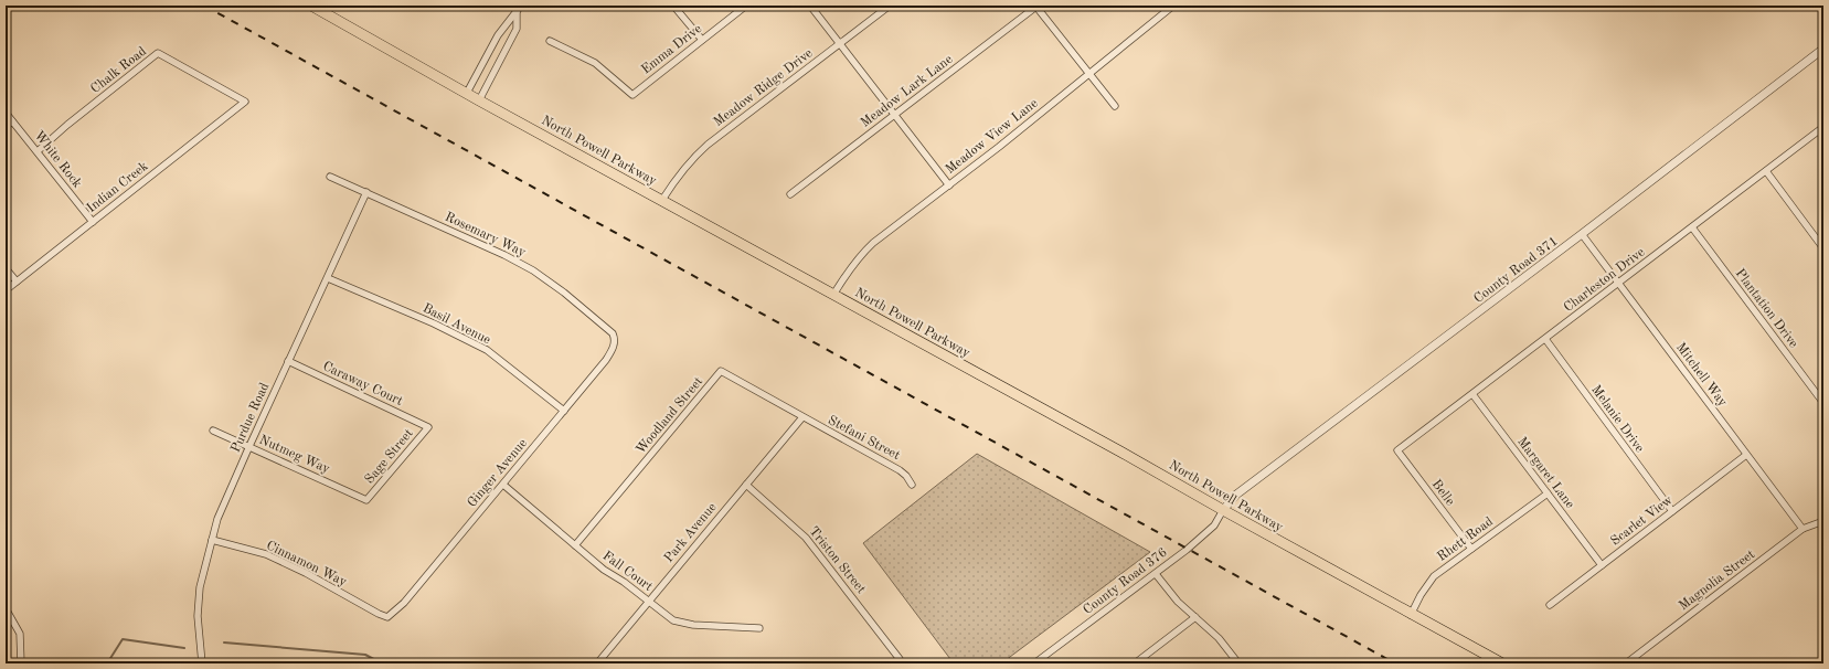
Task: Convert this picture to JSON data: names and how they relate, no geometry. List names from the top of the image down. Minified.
{"streets":{"main road":["North Powell Parkway"],"street":["Emma Drive","Chalk Road","Meadow Ridge Drive","Meadow Lark Lane","Meadow View Lane","White Rock","Indian Creek","Rosemary Way","County Road 371","Charleston Drive","Plantation Drive","Basil Avenue","Mitchell Way","Caraway Court","Woodland Street","Purdue Road","Melanie Drive","Stefani Street","Nutmeg Way","Sage Street","Ginger Avenue","Margaret Lane","Belle","Scarlet View","Park Avenue","Rhett Road","Triston Street","Cinnamon Way","Fall Court","Magnolia Street","County Road 376"]},"crossings":[["Chalk Road","White Rock"],["Chalk Road","Indian Creek"],["Meadow Ridge Drive","North Powell Parkway"],["Meadow View Lane","North Powell Parkway"],["North Powell Parkway","County Road 371"],["North Powell Parkway","Rhett Road"],["North Powell Parkway","County Road 376"],["White Rock","Indian Creek"],["Rosemary Way","Purdue Road"],["Rosemary Way","Ginger Avenue"],["County Road 371","Mitchell Way"],["County Road 371","County Road 376"],["Charleston Drive","Plantation Drive"],["Charleston Drive","Mitchell Way"],["Charleston Drive","Melanie Drive"],["Charleston Drive","Margaret Lane"],["Charleston Drive","Belle"],["Basil Avenue","Purdue Road"],["Basil Avenue","Ginger Avenue"],["Mitchell Way","Scarlet View"],["Mitchell Way","Magnolia Street"],["Caraway Court","Purdue Road"],["Caraway Court","Sage Street"],["Woodland Street","Stefani Street"],["Woodland Street","Park Avenue"],["Woodland Street","Fall Court"],["Purdue Road","Nutmeg Way"],["Purdue Road","Cinnamon Way"],["Melanie Drive","Scarlet View"],["Stefani Street","Park Avenue"],["Nutmeg Way","Sage Street"],["Ginger Avenue","Cinnamon Way"],["Ginger Avenue","Fall Court"],["Margaret Lane","Scarlet View"],["Margaret Lane","Rhett Road"],["Belle","Rhett Road"],["Park Avenue","Triston Street"],["Park Avenue","Fall Court"]]}
